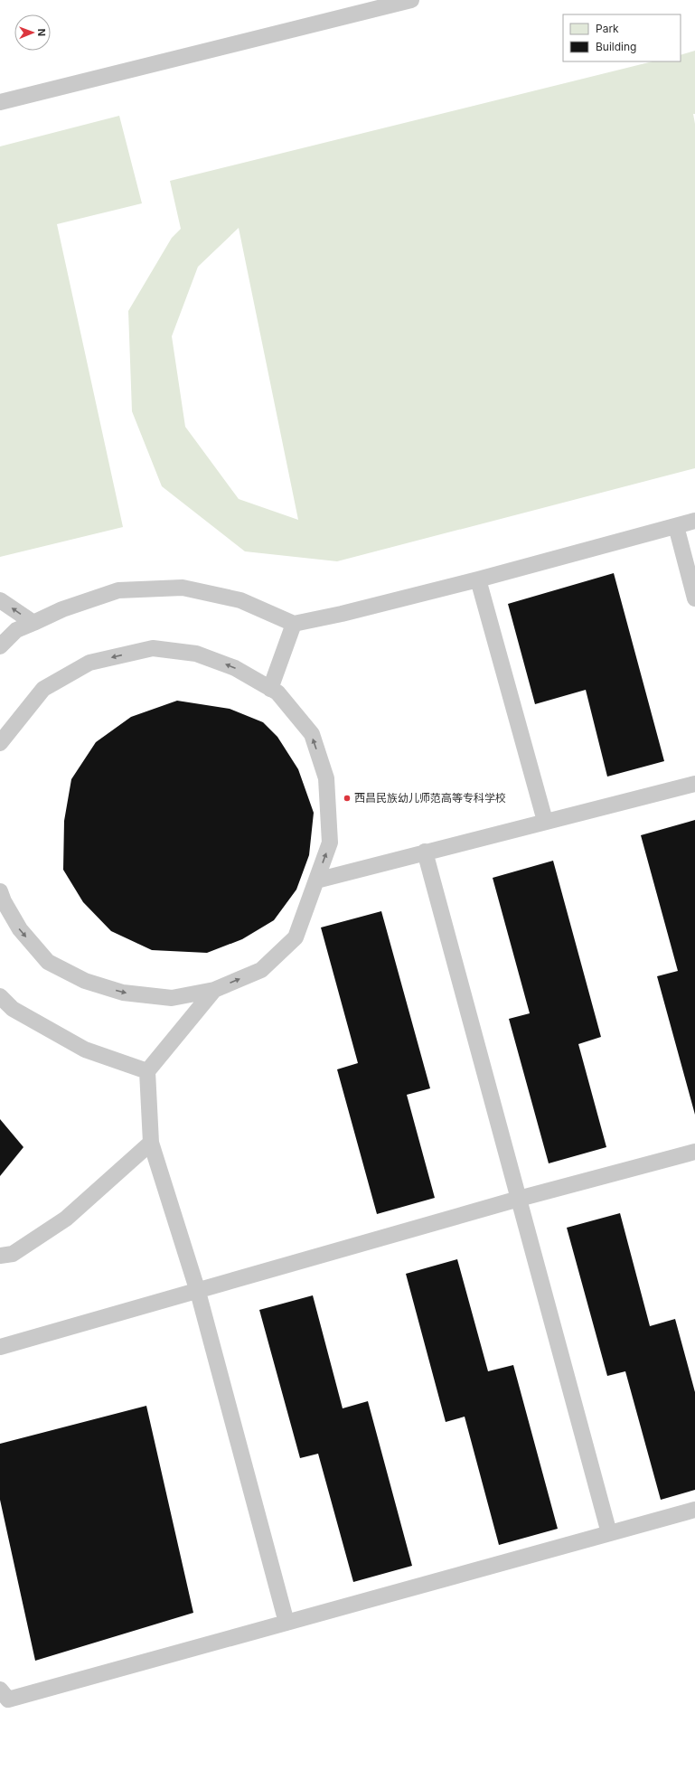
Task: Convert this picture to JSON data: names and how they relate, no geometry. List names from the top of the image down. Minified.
{"places":["西昌民族幼儿师范高等专科学校"],"legend":["Park","Building"],"north":"right"}
